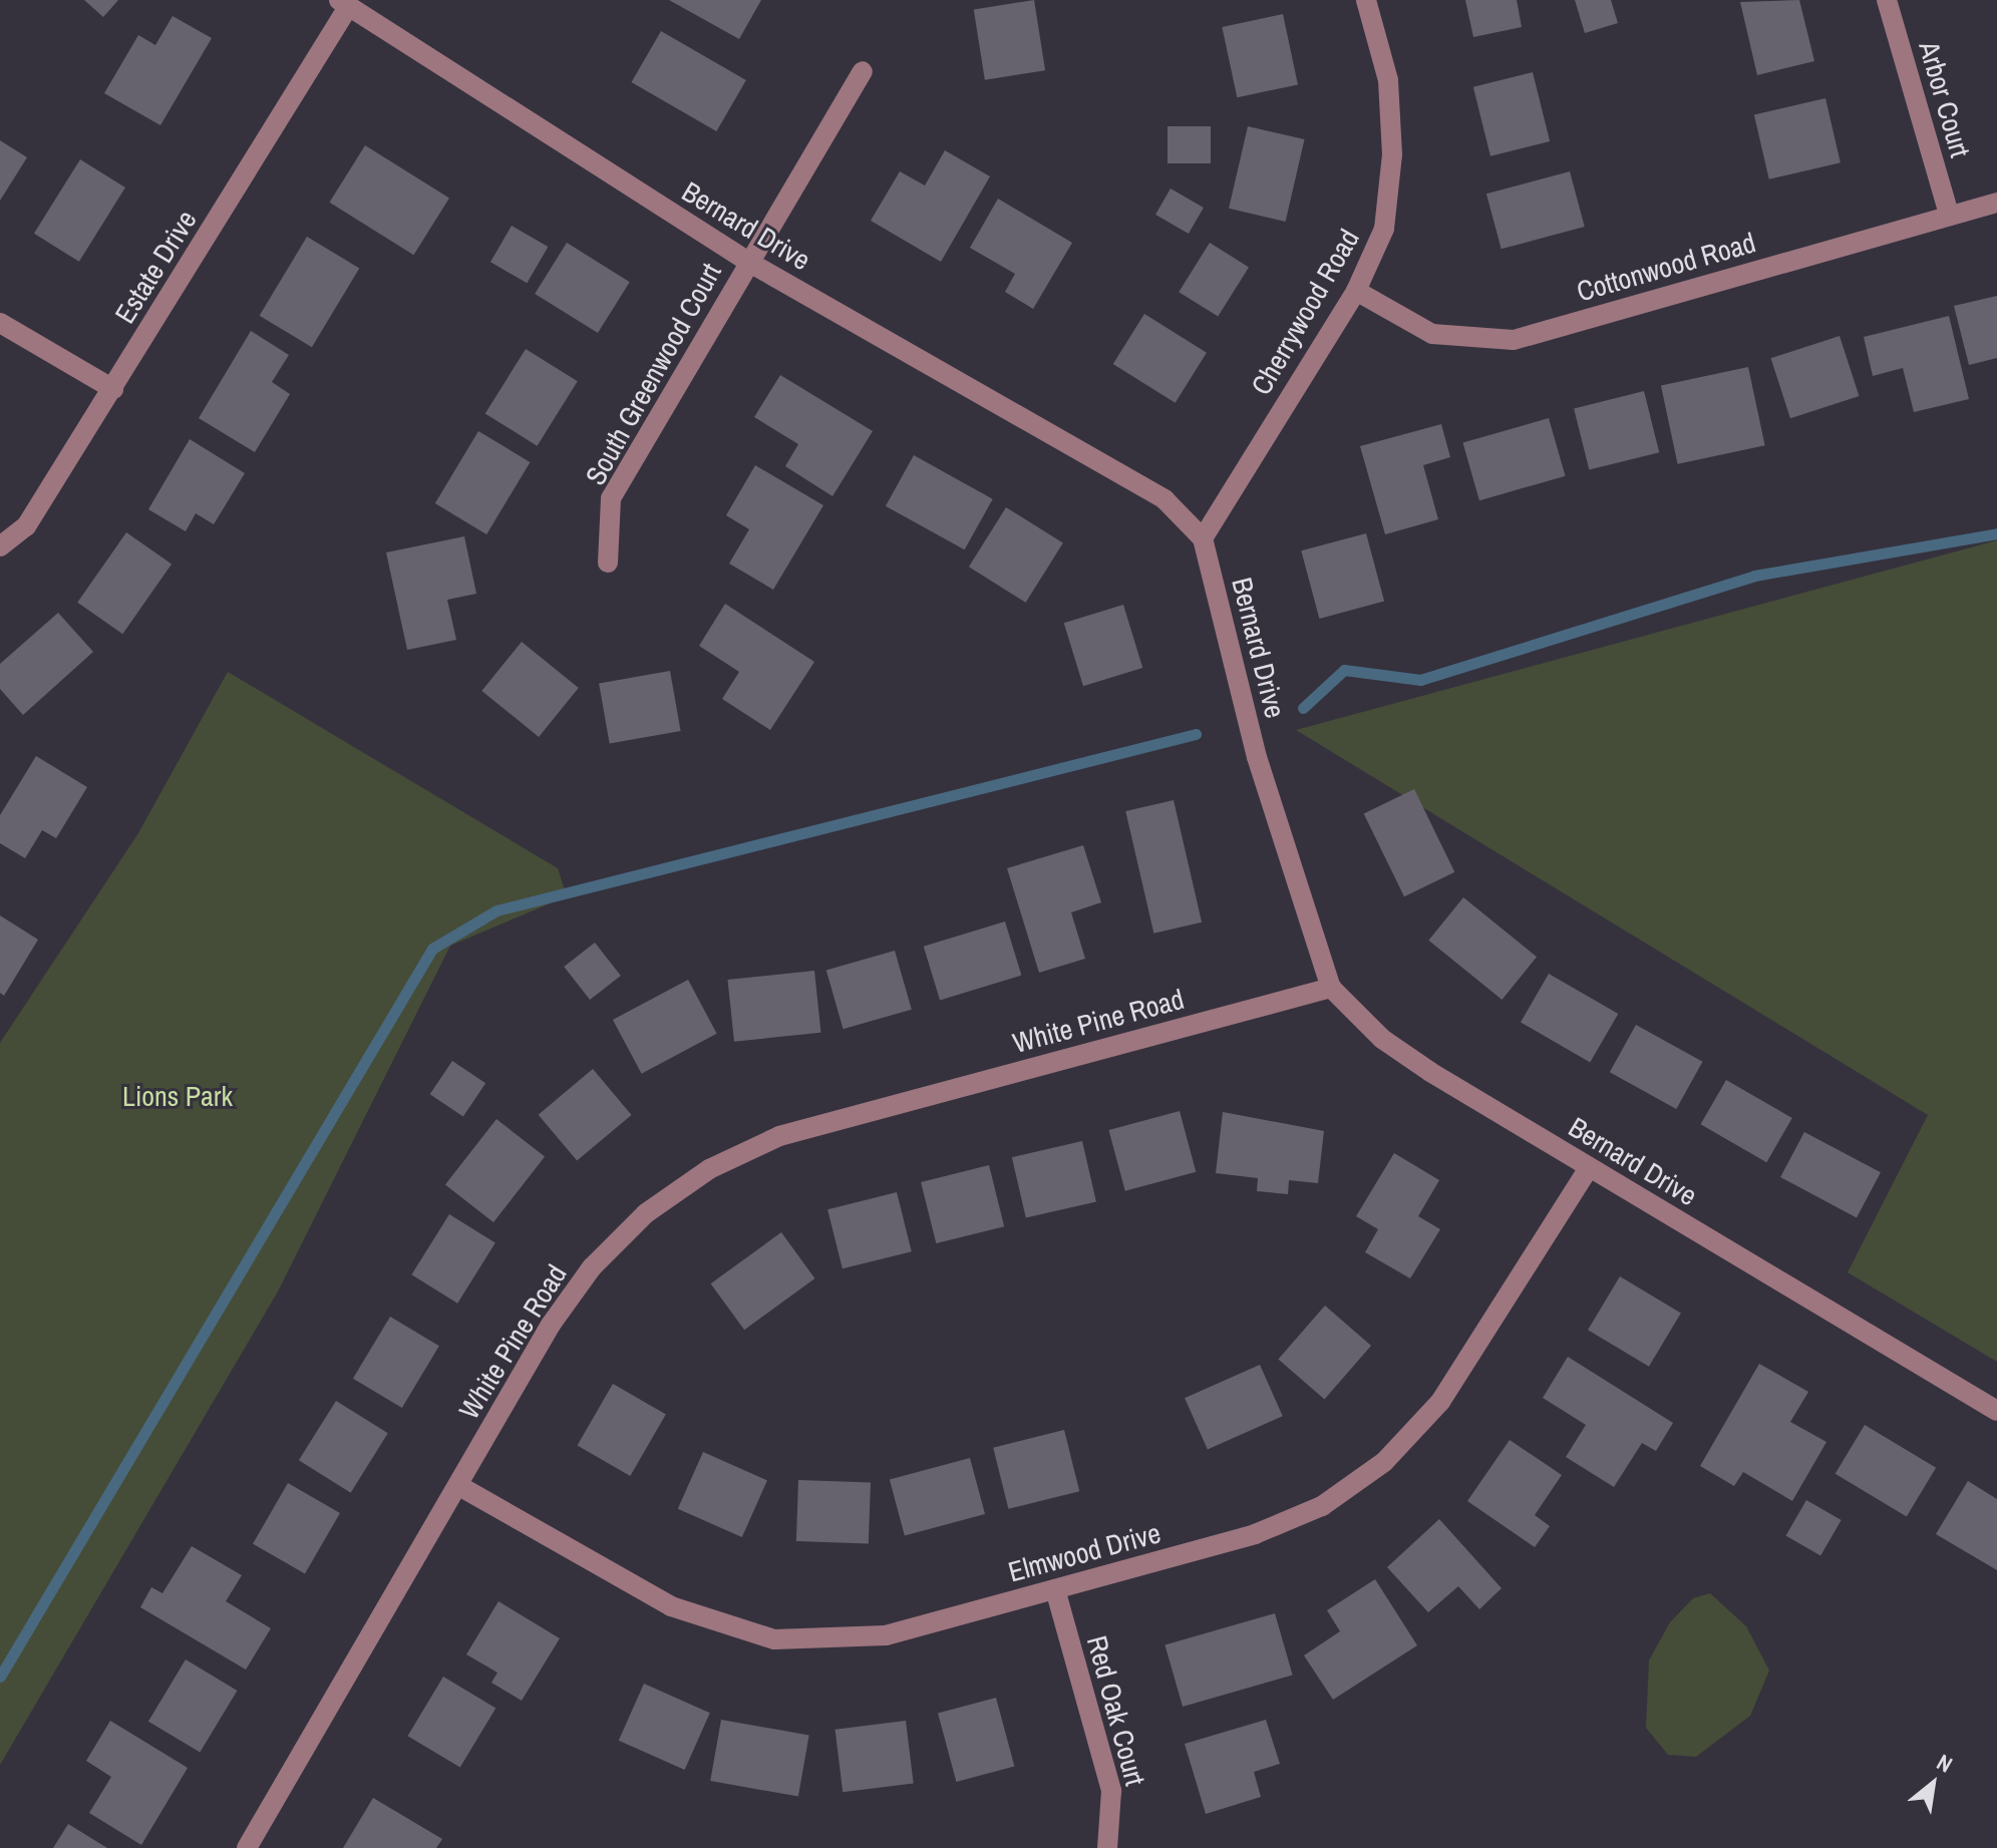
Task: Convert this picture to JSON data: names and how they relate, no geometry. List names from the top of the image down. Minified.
{"streets":{"street":["Arbor Court","Bernard Drive","Estate Drive","Cottonwood Road","Cherrywood Road","South Greenwood Court","White Pine Road","Elmwood Drive","Red Oak Court"]},"crossings":[["Arbor Court","Cottonwood Road"],["Bernard Drive","Estate Drive"],["Bernard Drive","Cherrywood Road"],["Bernard Drive","South Greenwood Court"],["Bernard Drive","White Pine Road"],["Bernard Drive","Elmwood Drive"],["Cottonwood Road","Cherrywood Road"],["White Pine Road","Elmwood Drive"],["Elmwood Drive","Red Oak Court"]],"parks":["Lions Park"],"north":"top right"}
